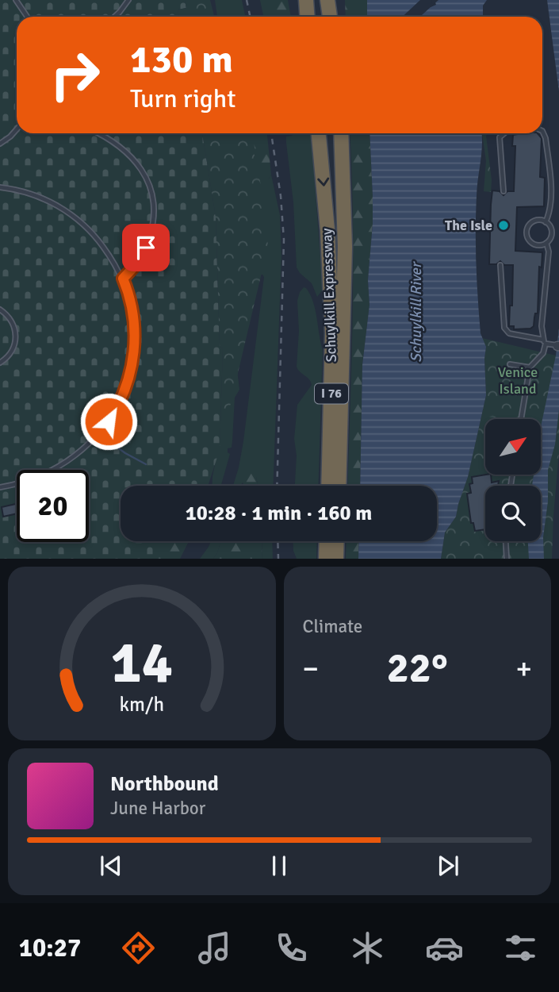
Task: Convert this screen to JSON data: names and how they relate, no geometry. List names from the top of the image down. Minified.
{"streets":{"highway":["Schuylkill Expressway","I 76"]},"water":["Schuylkill River"],"parks":["Venice Island"],"places":["The Isle"],"north":"top right","page":{"turn":["130 m","Turn right"],"limit":"20","trip":"10:28 · 1 min · 160 m","tile":"Climate","heat":["−","22°","+"],"song":["Northbound","June Harbor"],"tabs":"10:27","gauge":["14","km/h"]}}
